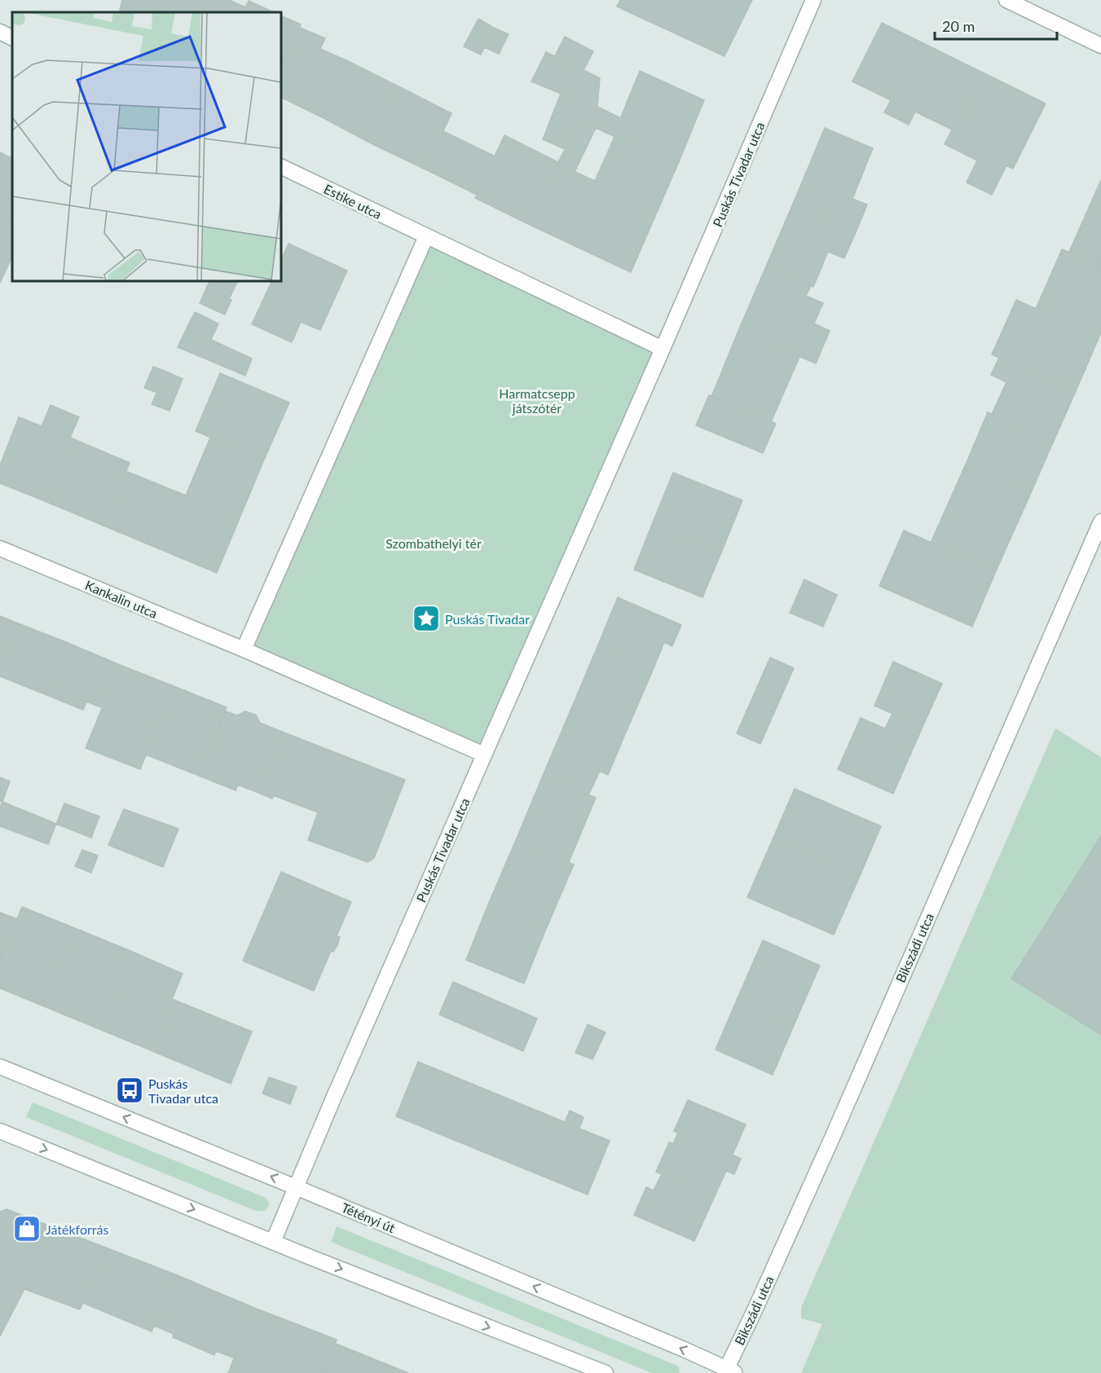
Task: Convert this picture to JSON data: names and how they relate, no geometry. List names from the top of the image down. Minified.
{"streets":{"street":["Puskás Tivadar utca","Estike utca","Kankalin utca","Bikszádi utca","Tétényi út"]},"crossings":[["Puskás Tivadar utca","Tétényi út"],["Bikszádi utca","Tétényi út"]],"parks":["Harmatcsepp játszótér","Szombathelyi tér"],"places":{"place":["Puskás Tivadar"],"bus stop":["Puskás Tivadar utca"],"shop":["Játékforrás"]},"scale_bar":"20 m"}
